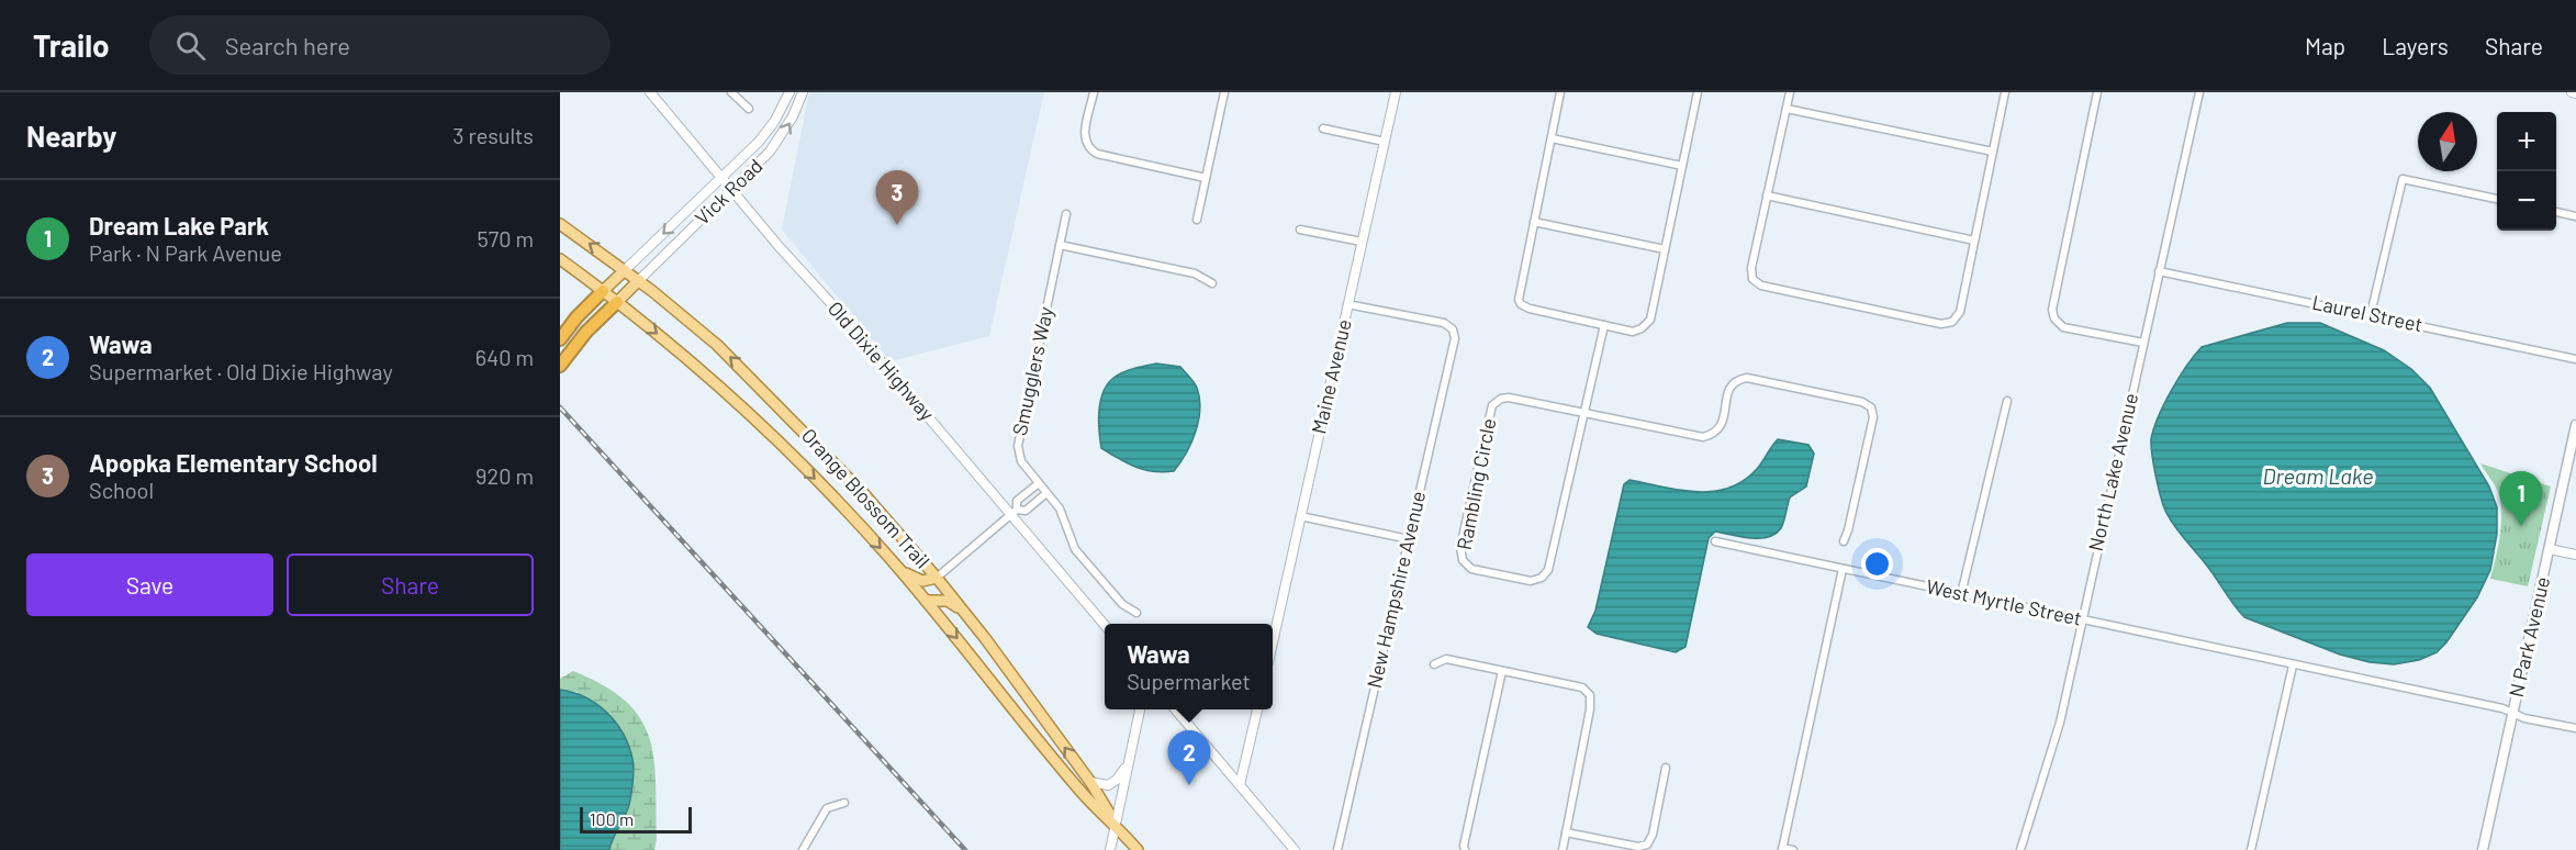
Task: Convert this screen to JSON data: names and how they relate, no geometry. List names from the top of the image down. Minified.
{"streets":{"main road":["Orange Blossom Trail","N Park Avenue"],"street":["Vick Road","Laurel Street","Old Dixie Highway","Smugglers Way","Maine Avenue","North Lake Avenue","Rambling Circle","New Hampshire Avenue","West Myrtle Street"]},"crossings":[["Vick Road","Old Dixie Highway"],["Vick Road","Orange Blossom Trail"],["Laurel Street","North Lake Avenue"],["Maine Avenue","New Hampshire Avenue"],["North Lake Avenue","West Myrtle Street"],["West Myrtle Street","N Park Avenue"]],"water":["Dream Lake"],"scale_bar":"100 m","north":"top","page":{"header":"Trailo","search":"Search here","nav":["Map","Layers","Share"],"heading":["Nearby","3 results"],"map_buttons":["+","−"],"pins":["3","1","2"],"list":[{"mark":"1","name":"Dream Lake Park","note":"Park · N Park Avenue","value":"570 m"},{"mark":"2","name":"Wawa","note":"Supermarket · Old Dixie Highway","value":"640 m"},{"mark":"3","name":"Apopka Elementary School","note":"School","value":"920 m"}],"buttons":["Save","Share"],"popup":["Wawa","Supermarket"],"scale":"100 m"}}
